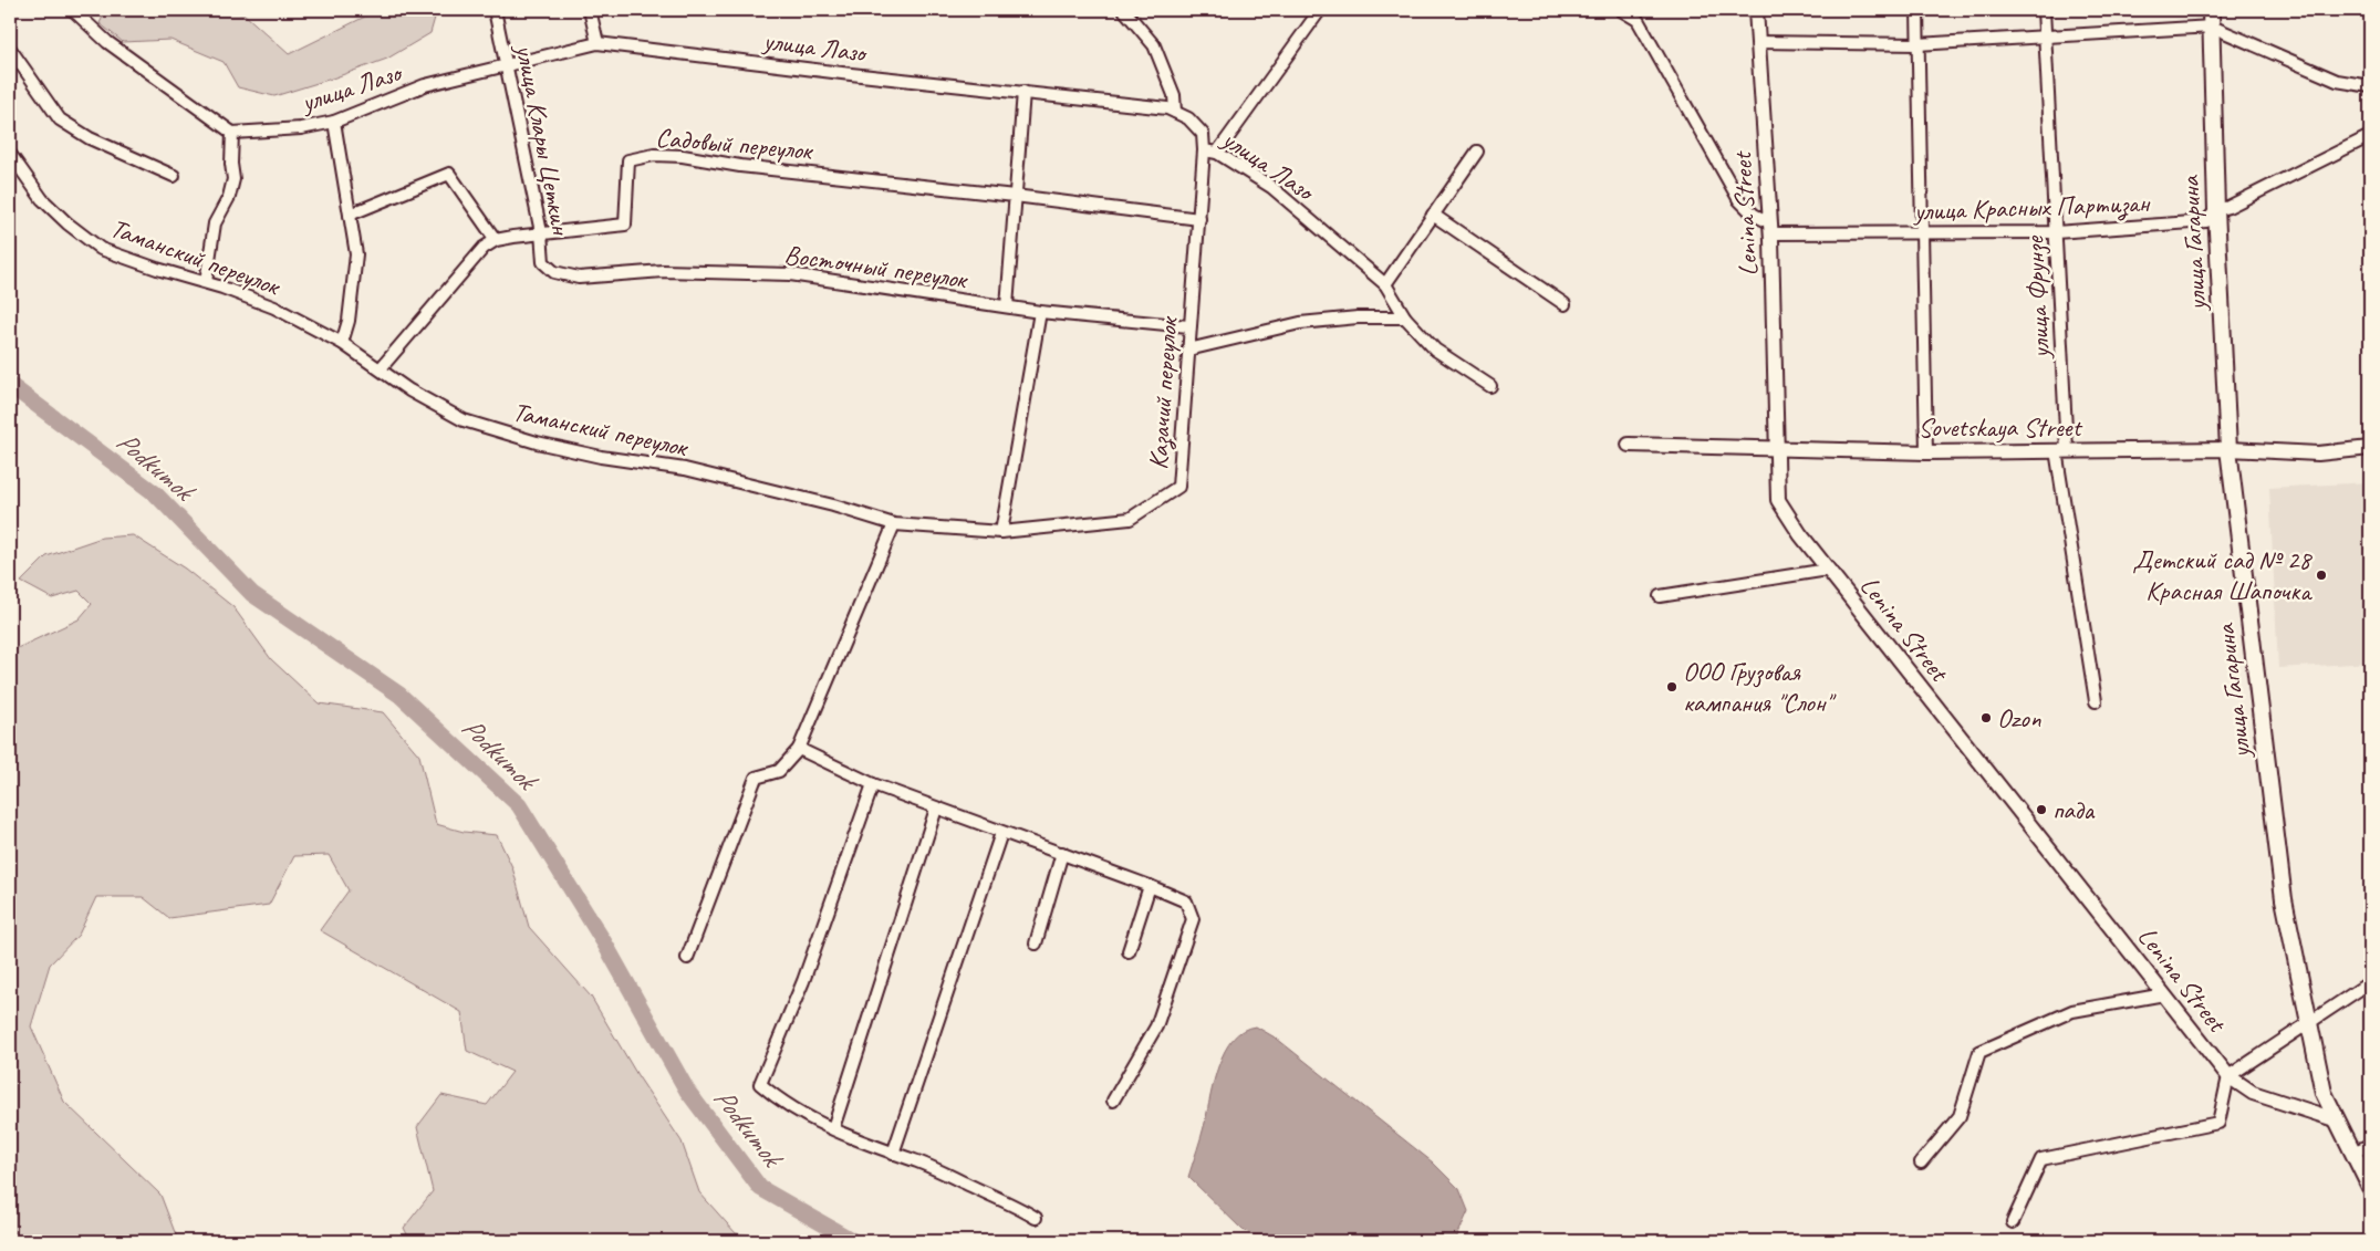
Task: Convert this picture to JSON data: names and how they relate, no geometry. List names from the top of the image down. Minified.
{"streets":{"main road":["улица Гагарина"],"street":["улица Лазо","улица Клары Цеткин","Садовый переулок","улица Красных Партизан","Lenina Street","Таманский переулок","Восточный переулок","улица Фрунзе","Казачий переулок","Sovetskaya Street"]},"crossings":[["улица Лазо","улица Клары Цеткин"],["улица Лазо","Казачий переулок"],["улица Клары Цеткин","Садовый переулок"],["улица Клары Цеткин","Восточный переулок"],["Садовый переулок","Таманский переулок"],["Садовый переулок","Казачий переулок"],["улица Красных Партизан","Lenina Street"],["улица Красных Партизан","улица Гагарина"],["улица Красных Партизан","улица Фрунзе"],["Lenina Street","улица Гагарина"],["Lenina Street","Sovetskaya Street"],["улица Гагарина","Sovetskaya Street"],["Таманский переулок","Казачий переулок"],["Восточный переулок","Казачий переулок"],["улица Фрунзе","Sovetskaya Street"]],"water":["Podkumok"],"places":["Детский сад № 28 Красная Шапочка","ООО Грузовая кампания \"Слон\"","Ozon","пада"]}
